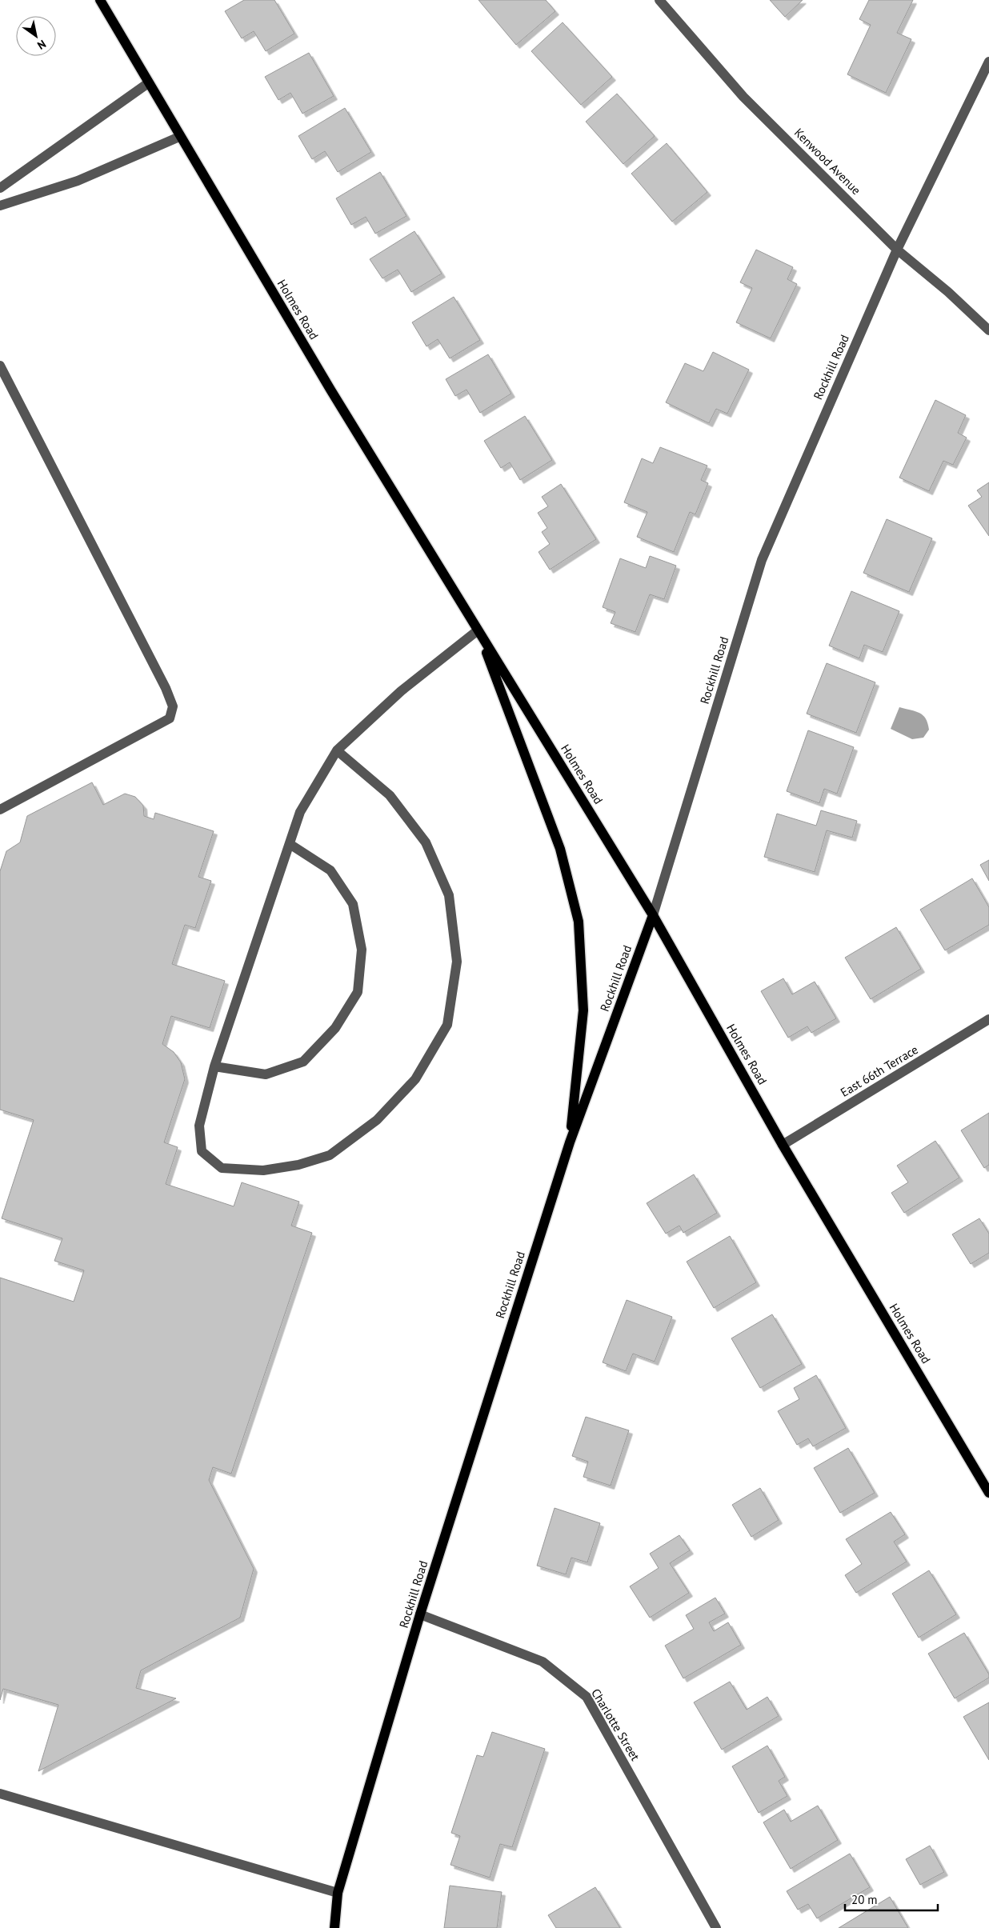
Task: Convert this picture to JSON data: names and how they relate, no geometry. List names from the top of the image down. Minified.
{"streets":{"main road":["Holmes Road","Rockhill Road"],"street":["Kenwood Avenue","East 66th Terrace","Charlotte Street"]},"crossings":[["Kenwood Avenue","Rockhill Road"],["Holmes Road","Rockhill Road"],["Holmes Road","East 66th Terrace"],["Rockhill Road","Charlotte Street"]],"scale_bar":"20 m","north":"bottom right"}
